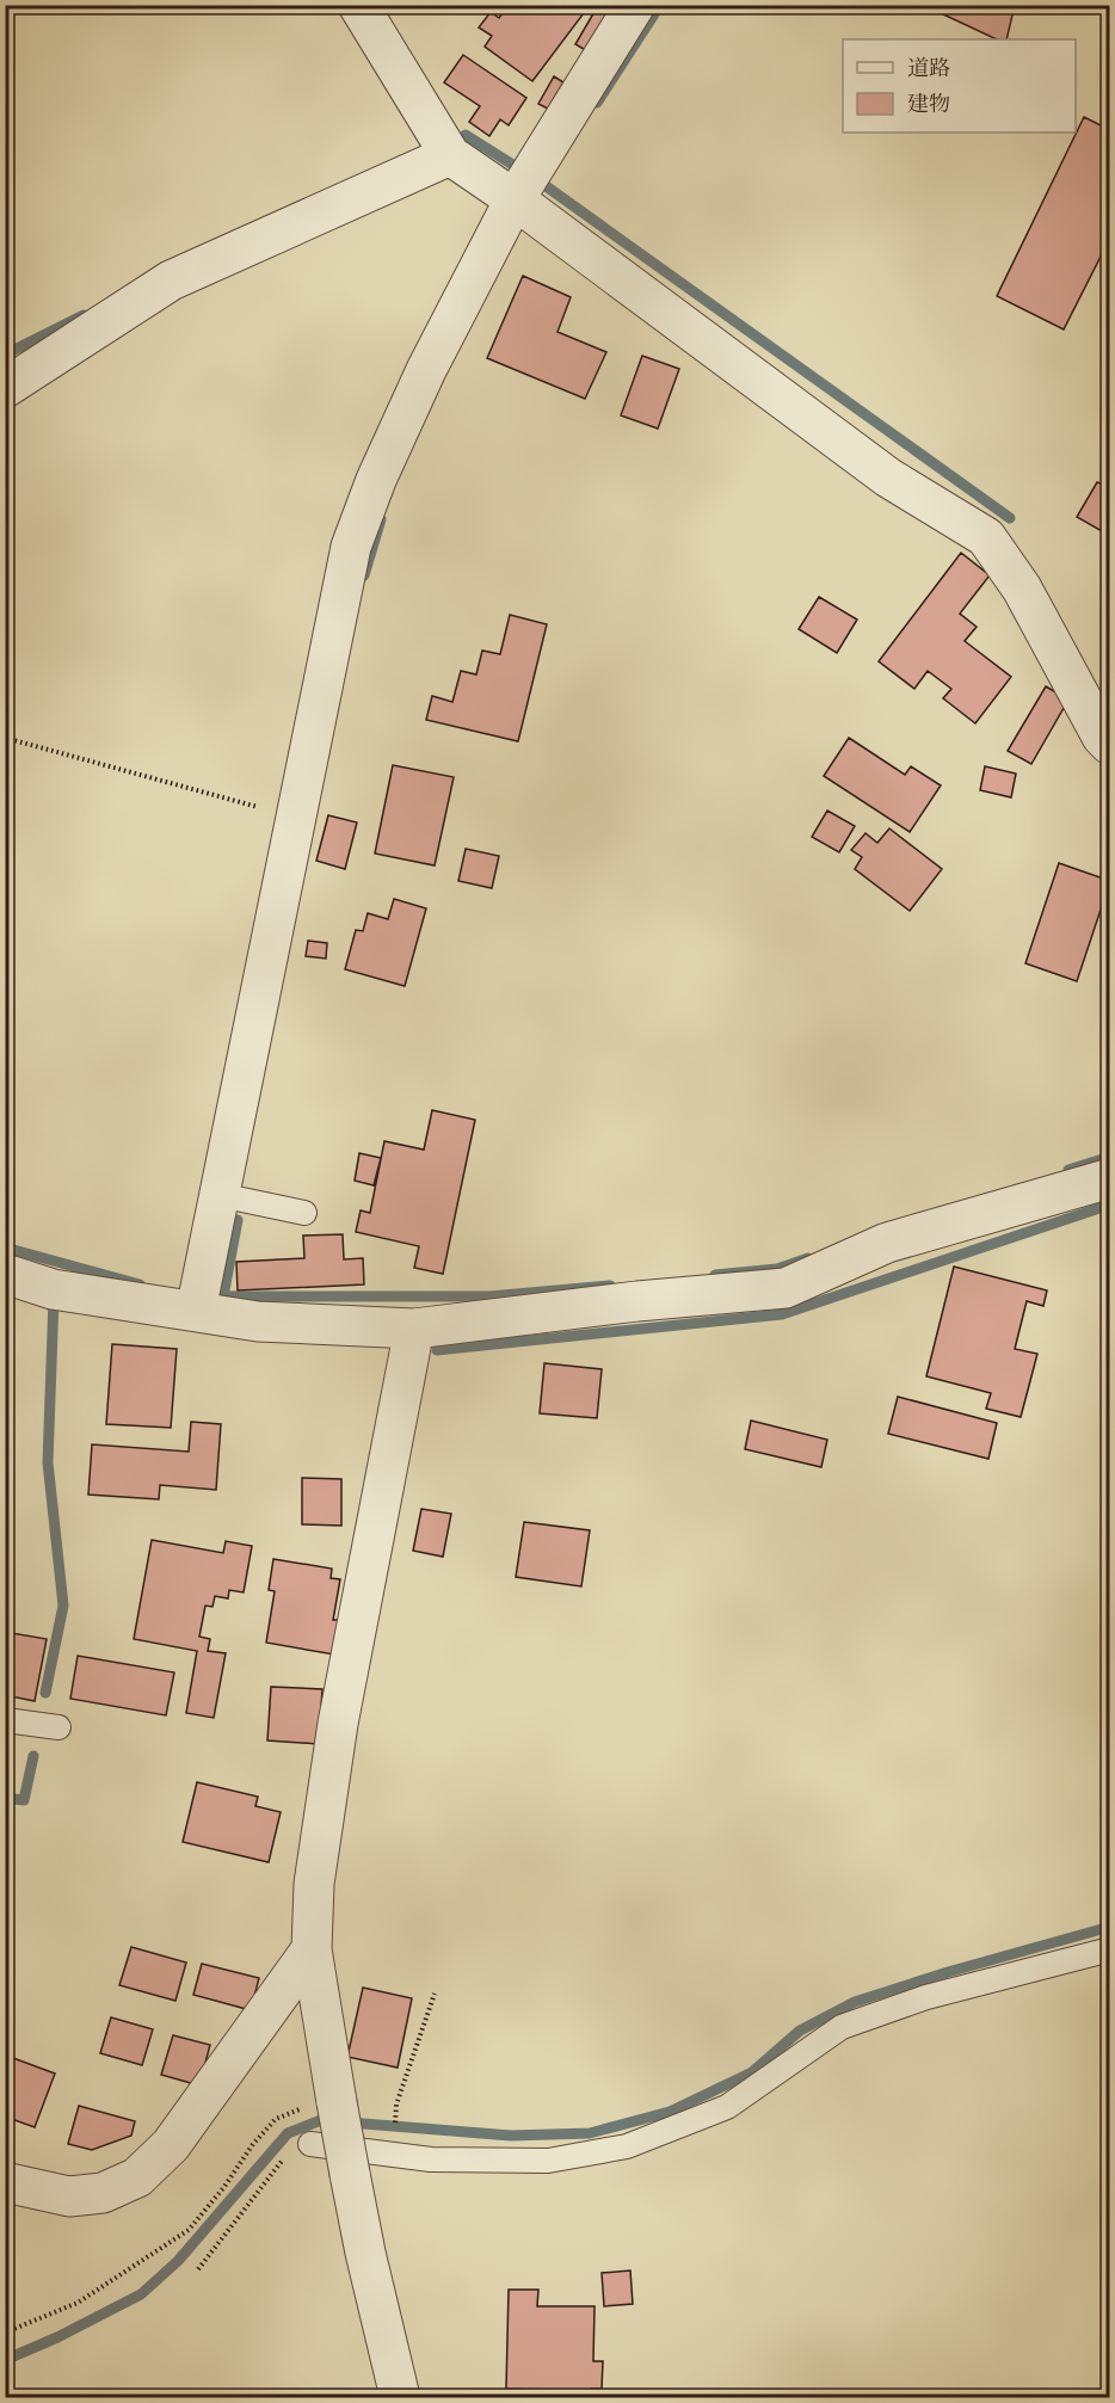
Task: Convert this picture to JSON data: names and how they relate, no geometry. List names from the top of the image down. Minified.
{"legend":["道路","建物"]}
